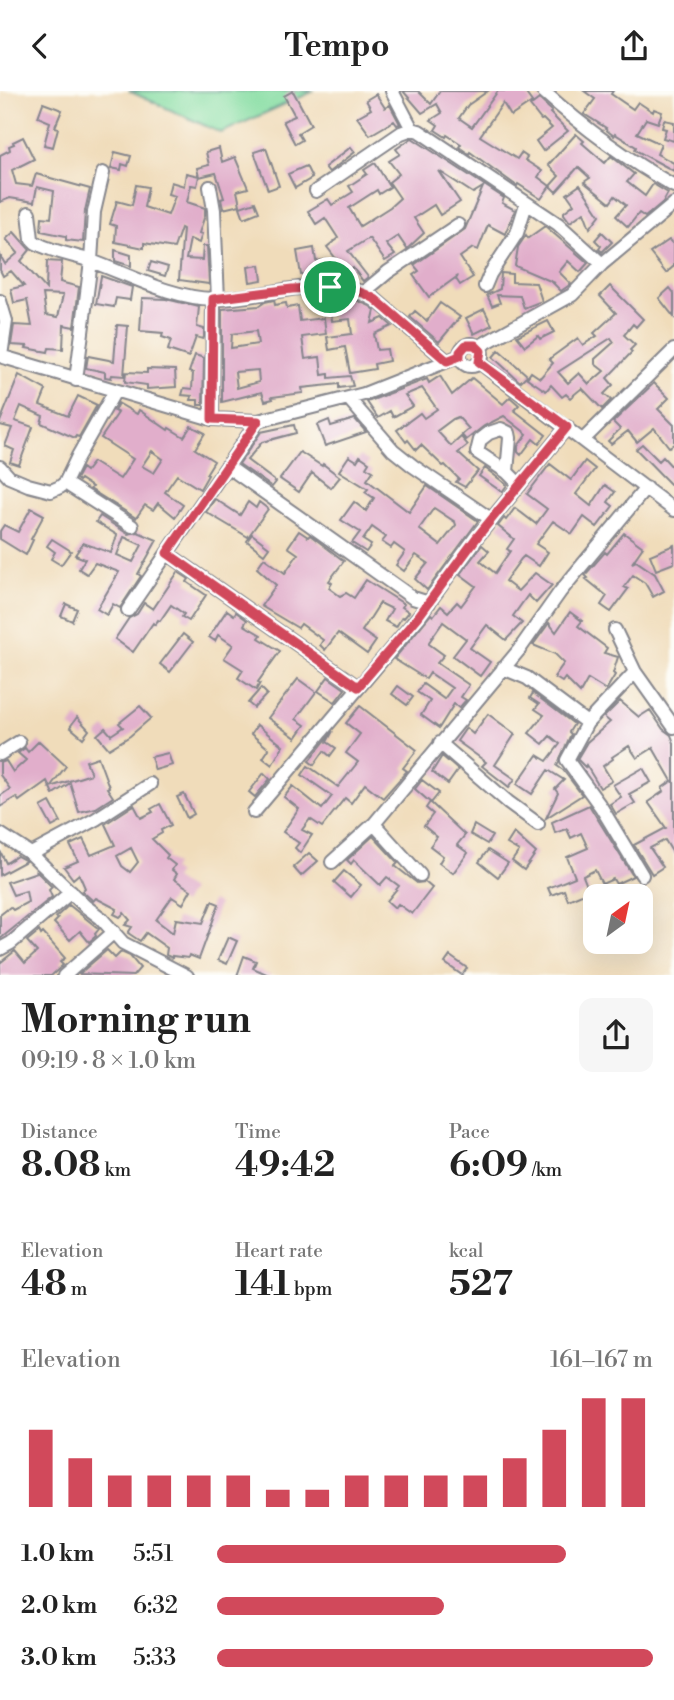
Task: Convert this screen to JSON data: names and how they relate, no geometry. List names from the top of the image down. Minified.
{"north":"top right","page":{"header":"Tempo","heading":["Morning run","09:19 · 8 × 1.0 km"],"stats":[["Distance","8.08 km"],["Time","49:42"],["Pace","6:09 /km"],["Elevation","48 m"],["Heart rate","141 bpm"],["kcal","527"]],"chart":["Elevation","161–167 m"],"list":[{"name":"1.0 km","note":"5:51"},{"name":"2.0 km","note":"6:32"},{"name":"3.0 km","note":"5:33"}]}}
